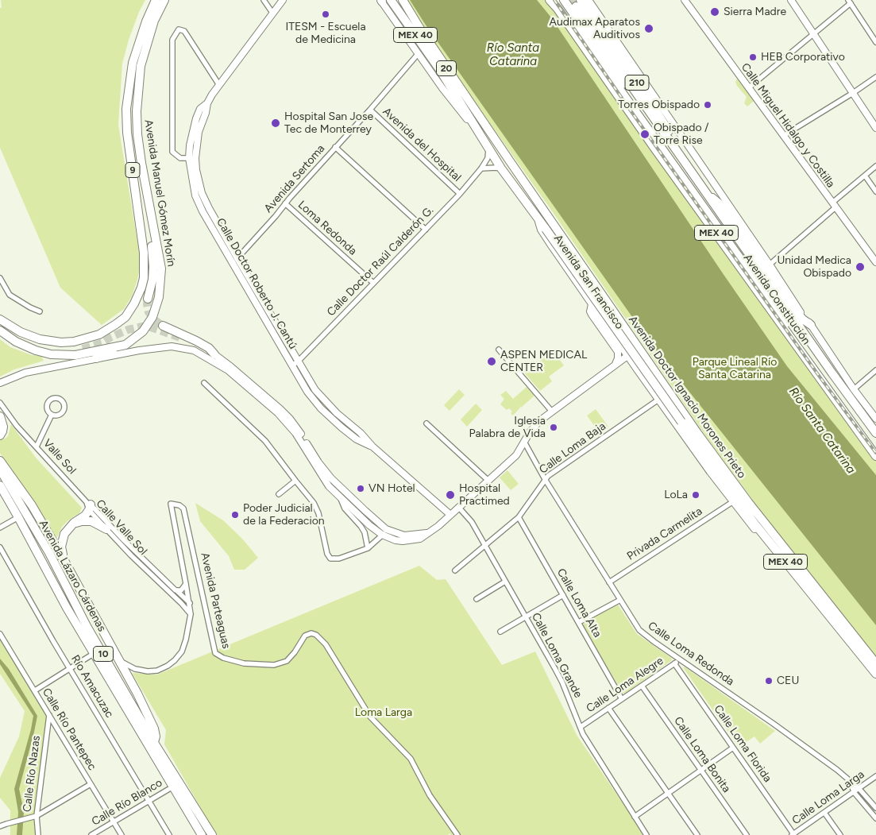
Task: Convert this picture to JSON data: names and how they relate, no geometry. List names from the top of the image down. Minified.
{"streets":{"highway":["MEX 40","20","210","9","Avenida Manuel Gómez Morín","Avenida Constitución","Avenida Doctor Ignacio Morones Prieto","Avenida Lázaro Cárdenas","10"],"street":["Calle Miguel Hidalgo y Costilla","Avenida del Hospital","Avenida Sertoma","Loma Redonda","Calle Doctor Raúl Calderón G.","Avenida San Francisco","Calle Doctor Roberto J. Cantú","Calle Loma Baja","Valle Sol","Calle Valle Sol","Privada Carmelita","Avenida Parteaguas","Calle Loma Alta","Calle Loma Redonda","Calle Loma Grande","Calle Loma Alegre","Río Amacuzac","Calle Río Pantepec","Calle Loma Florida","Calle Loma Bonita","Calle Río Nazas","Calle Loma Larga","Calle Río Blanco"]},"crossings":[["MEX 40","Avenida Doctor Ignacio Morones Prieto"],["20","Avenida Sertoma"],["20","Avenida Doctor Ignacio Morones Prieto"],["210","Avenida Constitución"],["Avenida del Hospital","Avenida Sertoma"],["Avenida del Hospital","Calle Doctor Raúl Calderón G."],["Avenida Sertoma","Loma Redonda"],["Avenida Sertoma","Calle Doctor Roberto J. Cantú"],["Loma Redonda","Calle Doctor Raúl Calderón G."],["Calle Doctor Raúl Calderón G.","Calle Doctor Roberto J. Cantú"],["Calle Doctor Raúl Calderón G.","Avenida Doctor Ignacio Morones Prieto"],["Avenida San Francisco","Avenida Doctor Ignacio Morones Prieto"],["Avenida Doctor Ignacio Morones Prieto","Calle Loma Baja"],["Avenida Doctor Ignacio Morones Prieto","Privada Carmelita"],["Calle Loma Baja","Calle Loma Alta"],["Calle Loma Baja","Calle Loma Redonda"],["Calle Loma Baja","Calle Loma Grande"],["Valle Sol","Calle Valle Sol"],["Privada Carmelita","Calle Loma Redonda"],["Avenida Lázaro Cárdenas","Calle Río Blanco"],["Calle Loma Alta","Calle Loma Alegre"],["Calle Loma Redonda","Calle Loma Alegre"],["Calle Loma Redonda","Calle Loma Larga"],["Calle Loma Grande","Calle Loma Alegre"],["Calle Loma Alegre","Calle Loma Florida"],["Calle Loma Alegre","Calle Loma Bonita"],["Río Amacuzac","Calle Río Blanco"],["Calle Río Pantepec","Calle Río Nazas"],["Calle Río Pantepec","Calle Río Blanco"],["Calle Loma Florida","Calle Loma Larga"]],"water":["Río Santa Catarina"],"parks":["Parque Lineal Río Santa Catarina","Loma Larga"],"places":["Sierra Madre","ITESM - Escuela de Medicina","Audimax Aparatos Auditivos","HEB Corporativo","Torres Obispado","Hospital San Jose Tec de Monterrey","Obispado / Torre Rise","Unidad Medica Obispado","ASPEN MEDICAL CENTER","Iglesia Palabra de Vida","VN Hotel","Hospital Practimed","LoLa","Poder Judicial de la Federacion","CEU"]}
